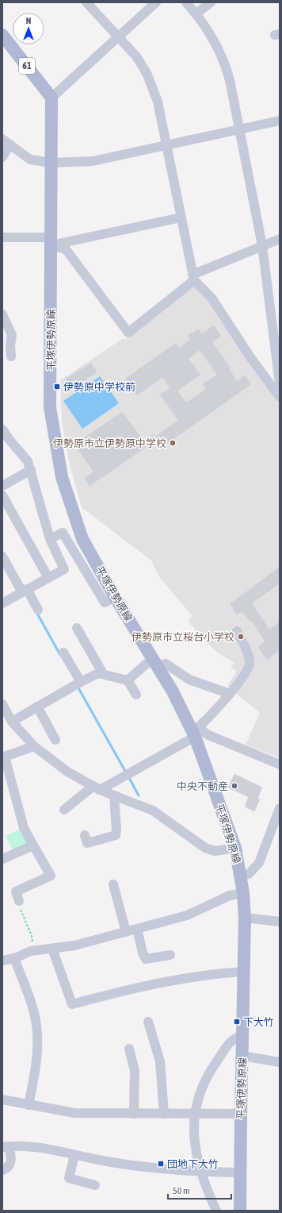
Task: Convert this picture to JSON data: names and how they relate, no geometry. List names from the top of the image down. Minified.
{"streets":{"main road":["61","平塚伊勢原線"]},"crossings":[["61","平塚伊勢原線"]],"places":{"transit":["伊勢原中学校前","下大竹","団地下大竹"],"other":["伊勢原市立伊勢原中学校","伊勢原市立桜台小学校","中央不動産"]},"scale_bar":"50 m","north":"top"}
